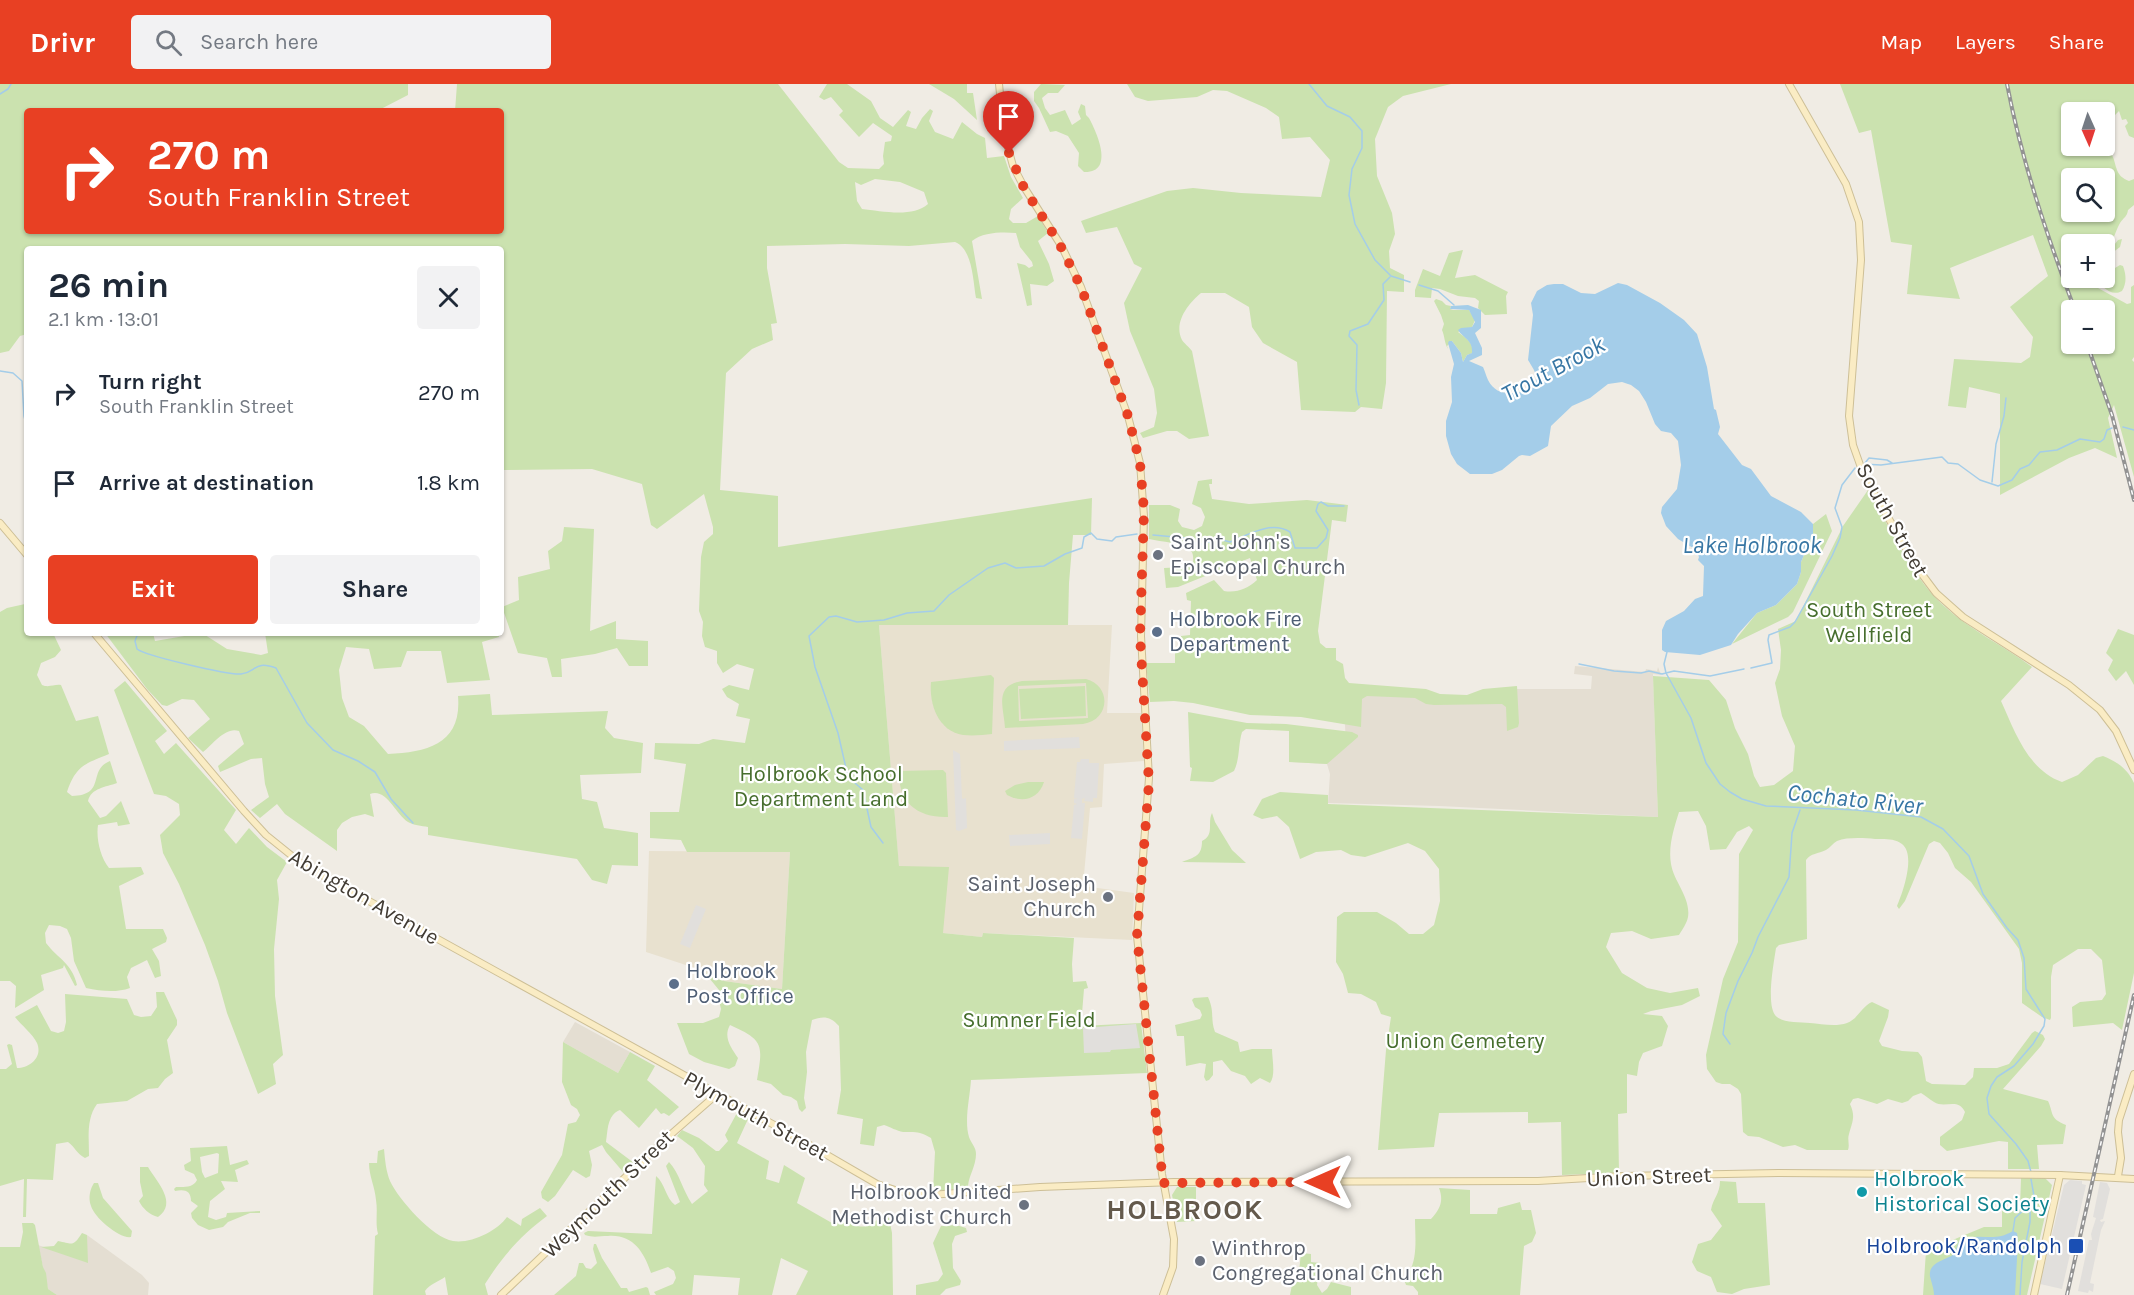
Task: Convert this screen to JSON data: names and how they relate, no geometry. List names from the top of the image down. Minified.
{"streets":{"main road":["South Street","Abington Avenue","Plymouth Street","Union Street","Weymouth Street"]},"crossings":[["Abington Avenue","Plymouth Street"],["Plymouth Street","Union Street"],["Plymouth Street","Weymouth Street"]],"districts":["HOLBROOK"],"water":["Trout Brook","Lake Holbrook","Cochato River"],"parks":["South Street Wellfield","Holbrook School Department Land","Sumner Field","Union Cemetery"],"places":{"other":["Saint John's Episcopal Church","Holbrook Fire Department","Saint Joseph Church","Holbrook Post Office","Holbrook Historical Society","Holbrook United Methodist Church","Winthrop Congregational Church"],"transit":["Holbrook/Randolph"]},"north":"bottom","page":{"header":"Drivr","search":"Search here","nav":["Map","Layers","Share"],"map_buttons":["+","−"],"turn":["270 m","South Franklin Street"],"heading":["26 min","2.1 km · 13:01"],"list":[{"name":"Turn right","note":"South Franklin Street","value":"270 m"},{"name":"Arrive at destination","value":"1.8 km"}],"buttons":["Exit","Share"]}}
